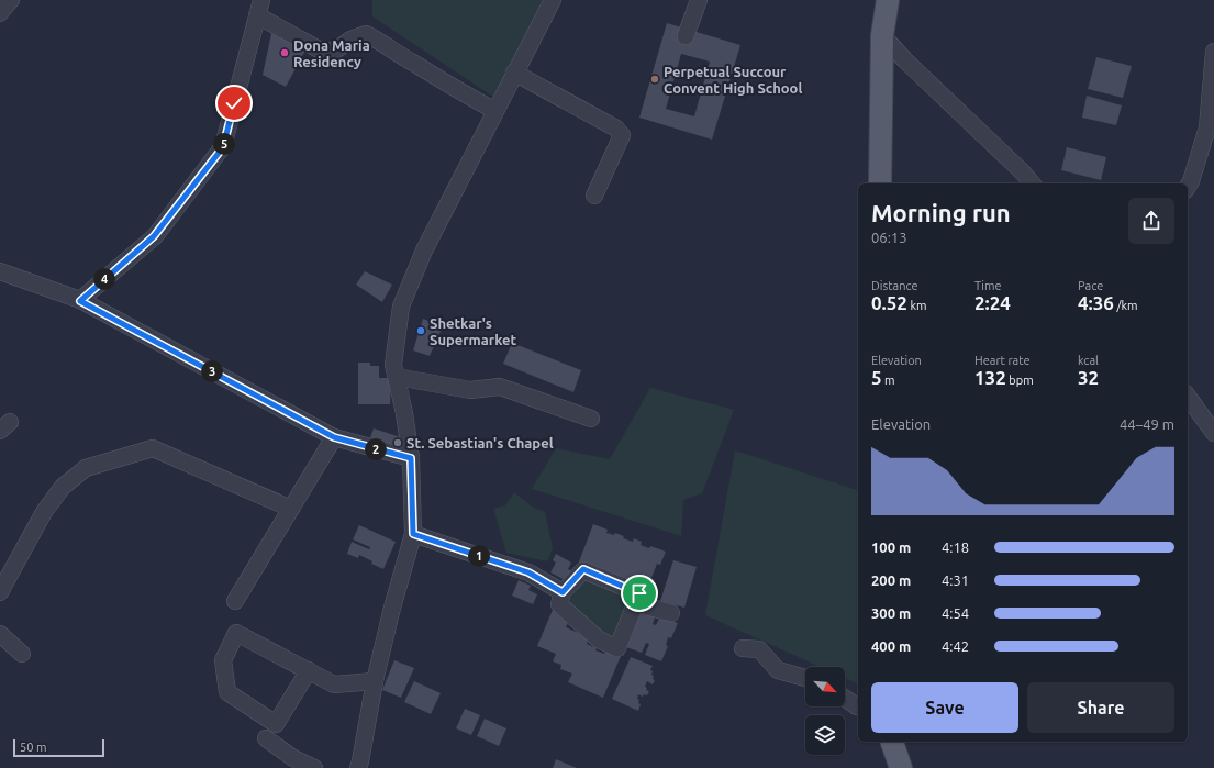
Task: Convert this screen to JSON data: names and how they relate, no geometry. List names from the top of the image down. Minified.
{"places":["Dona Maria Residency","Perpetual Succour Convent High School","Shetkar's Supermarket","St. Sebastian's Chapel"],"scale_bar":"50 m","north":"bottom right","page":{"pins":["5","4","3","2","1"],"heading":["Morning run","06:13"],"stats":[["Distance","0.52 km"],["Time","2:24"],["Pace","4:36 /km"],["Elevation","5 m"],["Heart rate","132 bpm"],["kcal","32"]],"chart":["Elevation","44–49 m"],"list":[{"name":"100 m","note":"4:18"},{"name":"200 m","note":"4:31"},{"name":"300 m","note":"4:54"},{"name":"400 m","note":"4:42"}],"buttons":["Save","Share"],"scale":"50 m"}}
